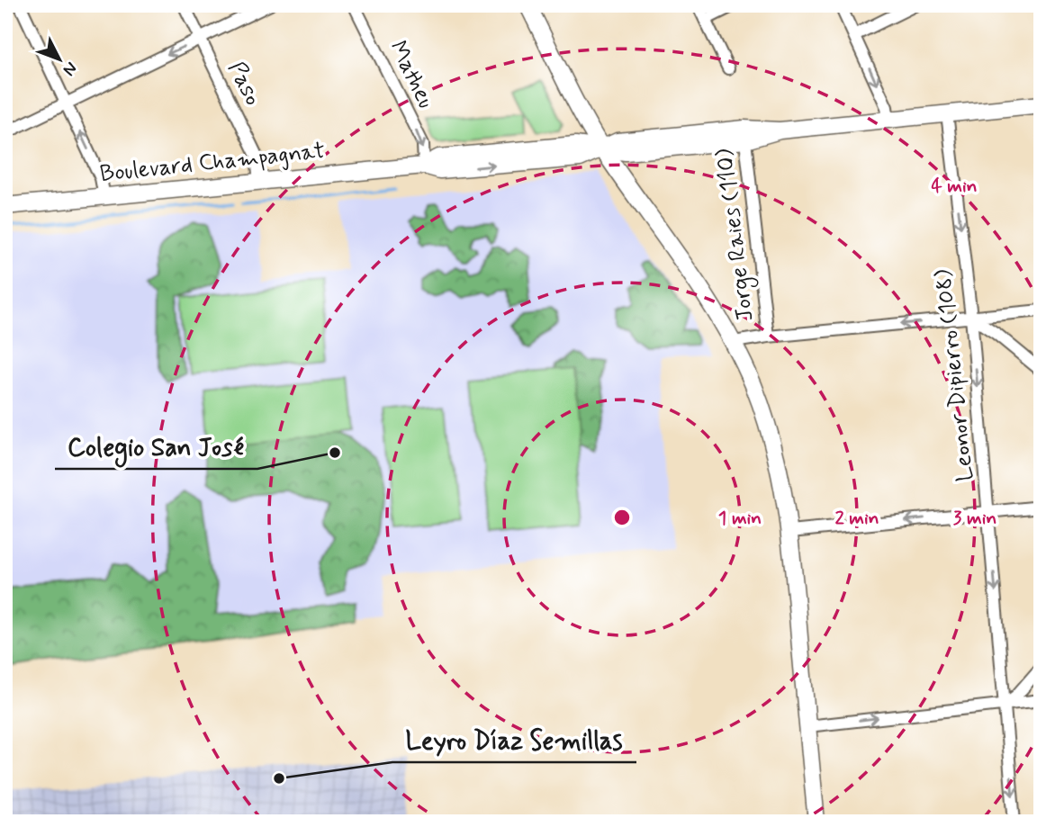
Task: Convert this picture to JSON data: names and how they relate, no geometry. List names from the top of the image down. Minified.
{"streets":{"main road":["Boulevard Champagnat"],"street":["Matheu","Paso","Jorge Raies (110)","Leonor Dipierro (108)"]},"crossings":[["Matheu","Boulevard Champagnat"],["Paso","Boulevard Champagnat"]],"one_way":["Matheu","Leonor Dipierro (108)"],"places":["Colegio San José","Leyro Díaz Semillas"],"north":"bottom right","rings":["4 min","1 min","2 min","3 min"]}
